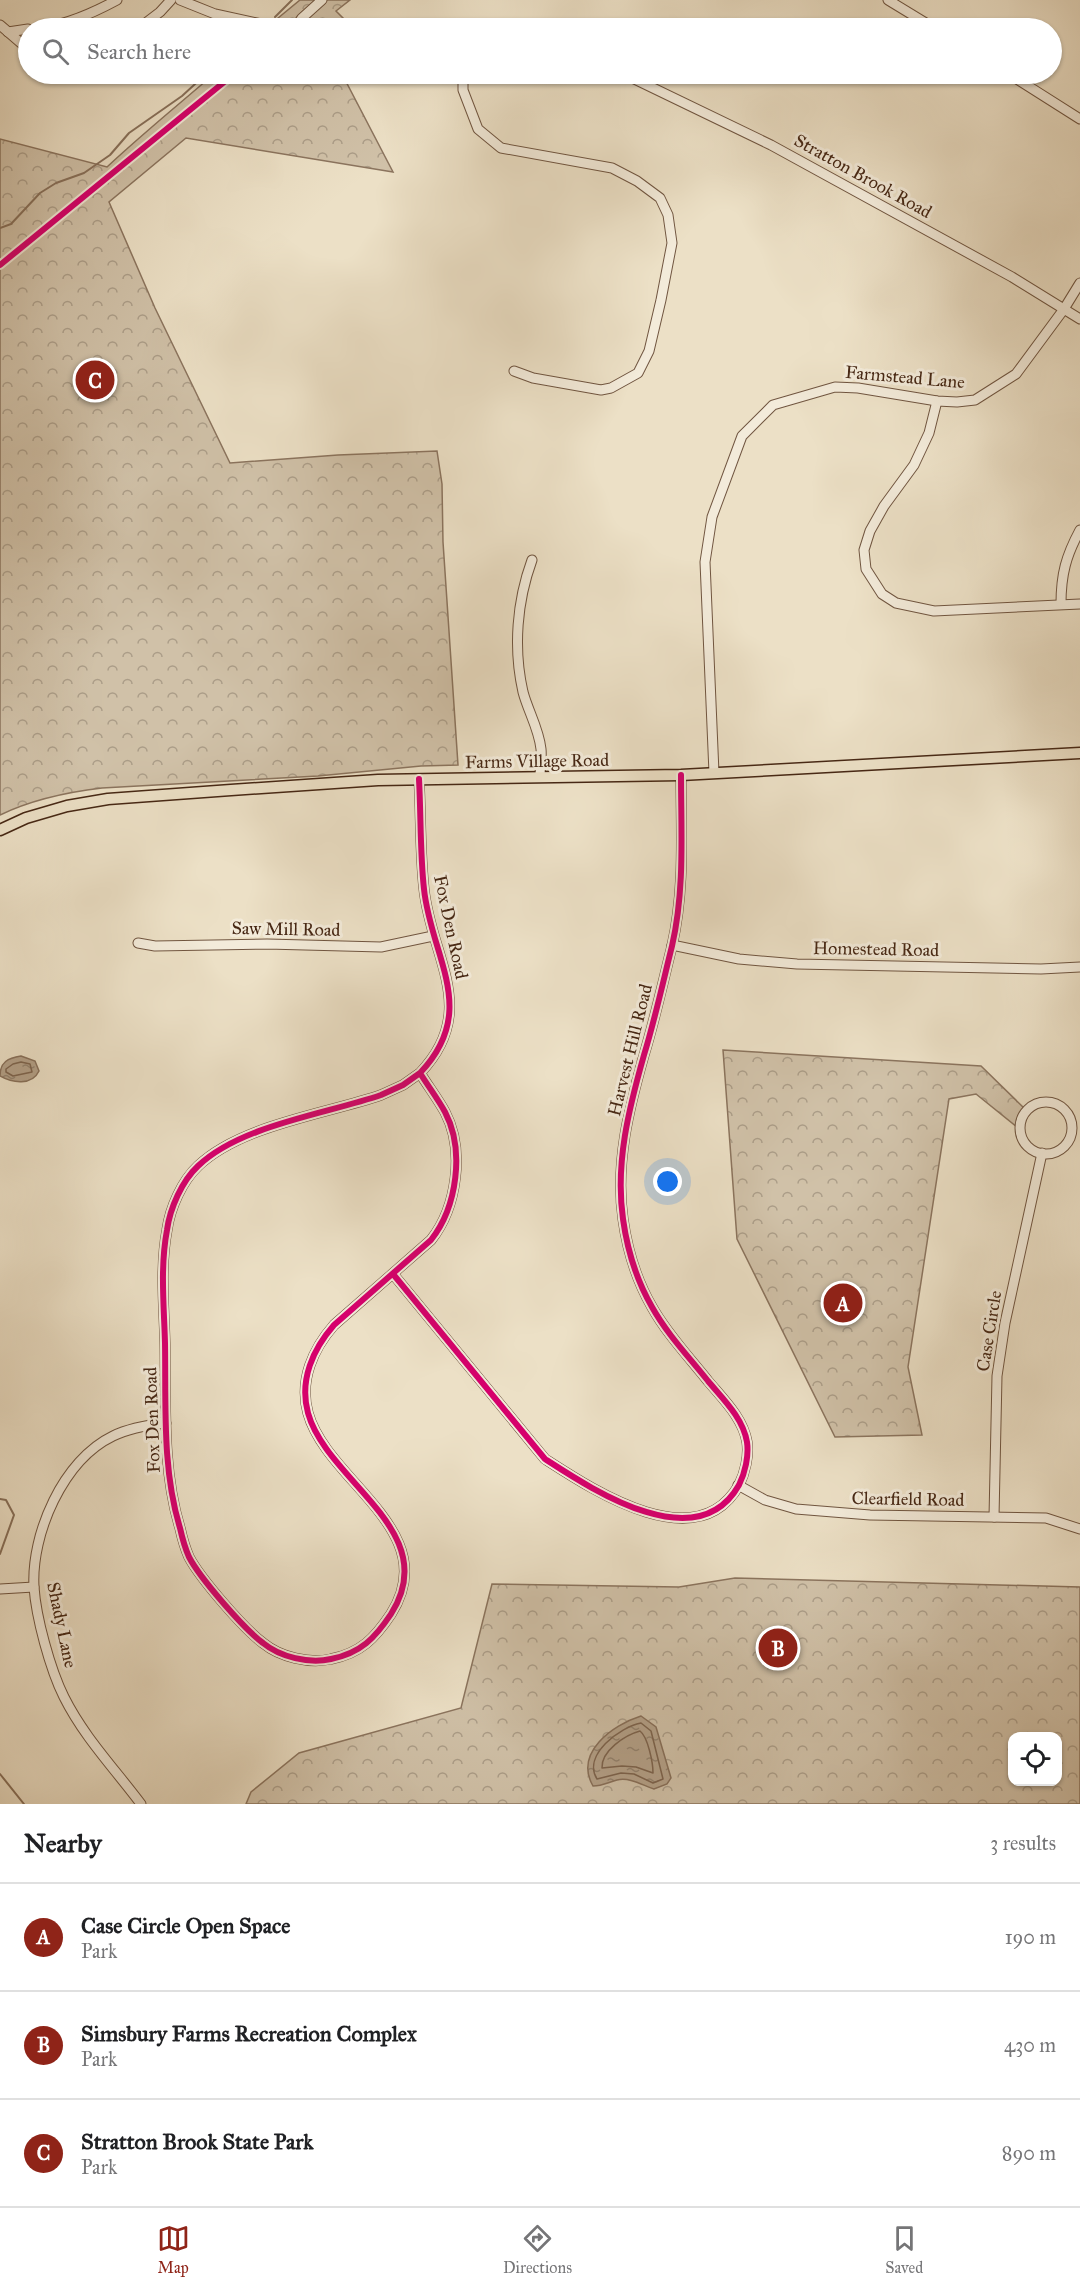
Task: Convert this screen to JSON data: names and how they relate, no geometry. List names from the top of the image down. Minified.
{"streets":{"main road":["Farms Village Road"],"street":["Stratton Brook Road","Farmstead Lane","Fox Den Road","Saw Mill Road","Homestead Road","Harvest Hill Road","Case Circle","Clearfield Road","Shady Lane"]},"crossings":[["Stratton Brook Road","Farmstead Lane"],["Farmstead Lane","Farms Village Road"],["Farms Village Road","Fox Den Road"],["Farms Village Road","Harvest Hill Road"],["Fox Den Road","Saw Mill Road"],["Fox Den Road","Harvest Hill Road"],["Fox Den Road","Shady Lane"],["Homestead Road","Harvest Hill Road"],["Harvest Hill Road","Clearfield Road"],["Case Circle","Clearfield Road"]],"page":{"search":"Search here","pins":["C","A","B"],"heading":["Nearby","3 results"],"list":[{"mark":"A","name":"Case Circle Open Space","note":"Park","value":"190 m"},{"mark":"B","name":"Simsbury Farms Recreation Complex","note":"Park","value":"430 m"},{"mark":"C","name":"Stratton Brook State Park","note":"Park","value":"890 m"}],"nav":["Map","Directions","Saved"]}}
